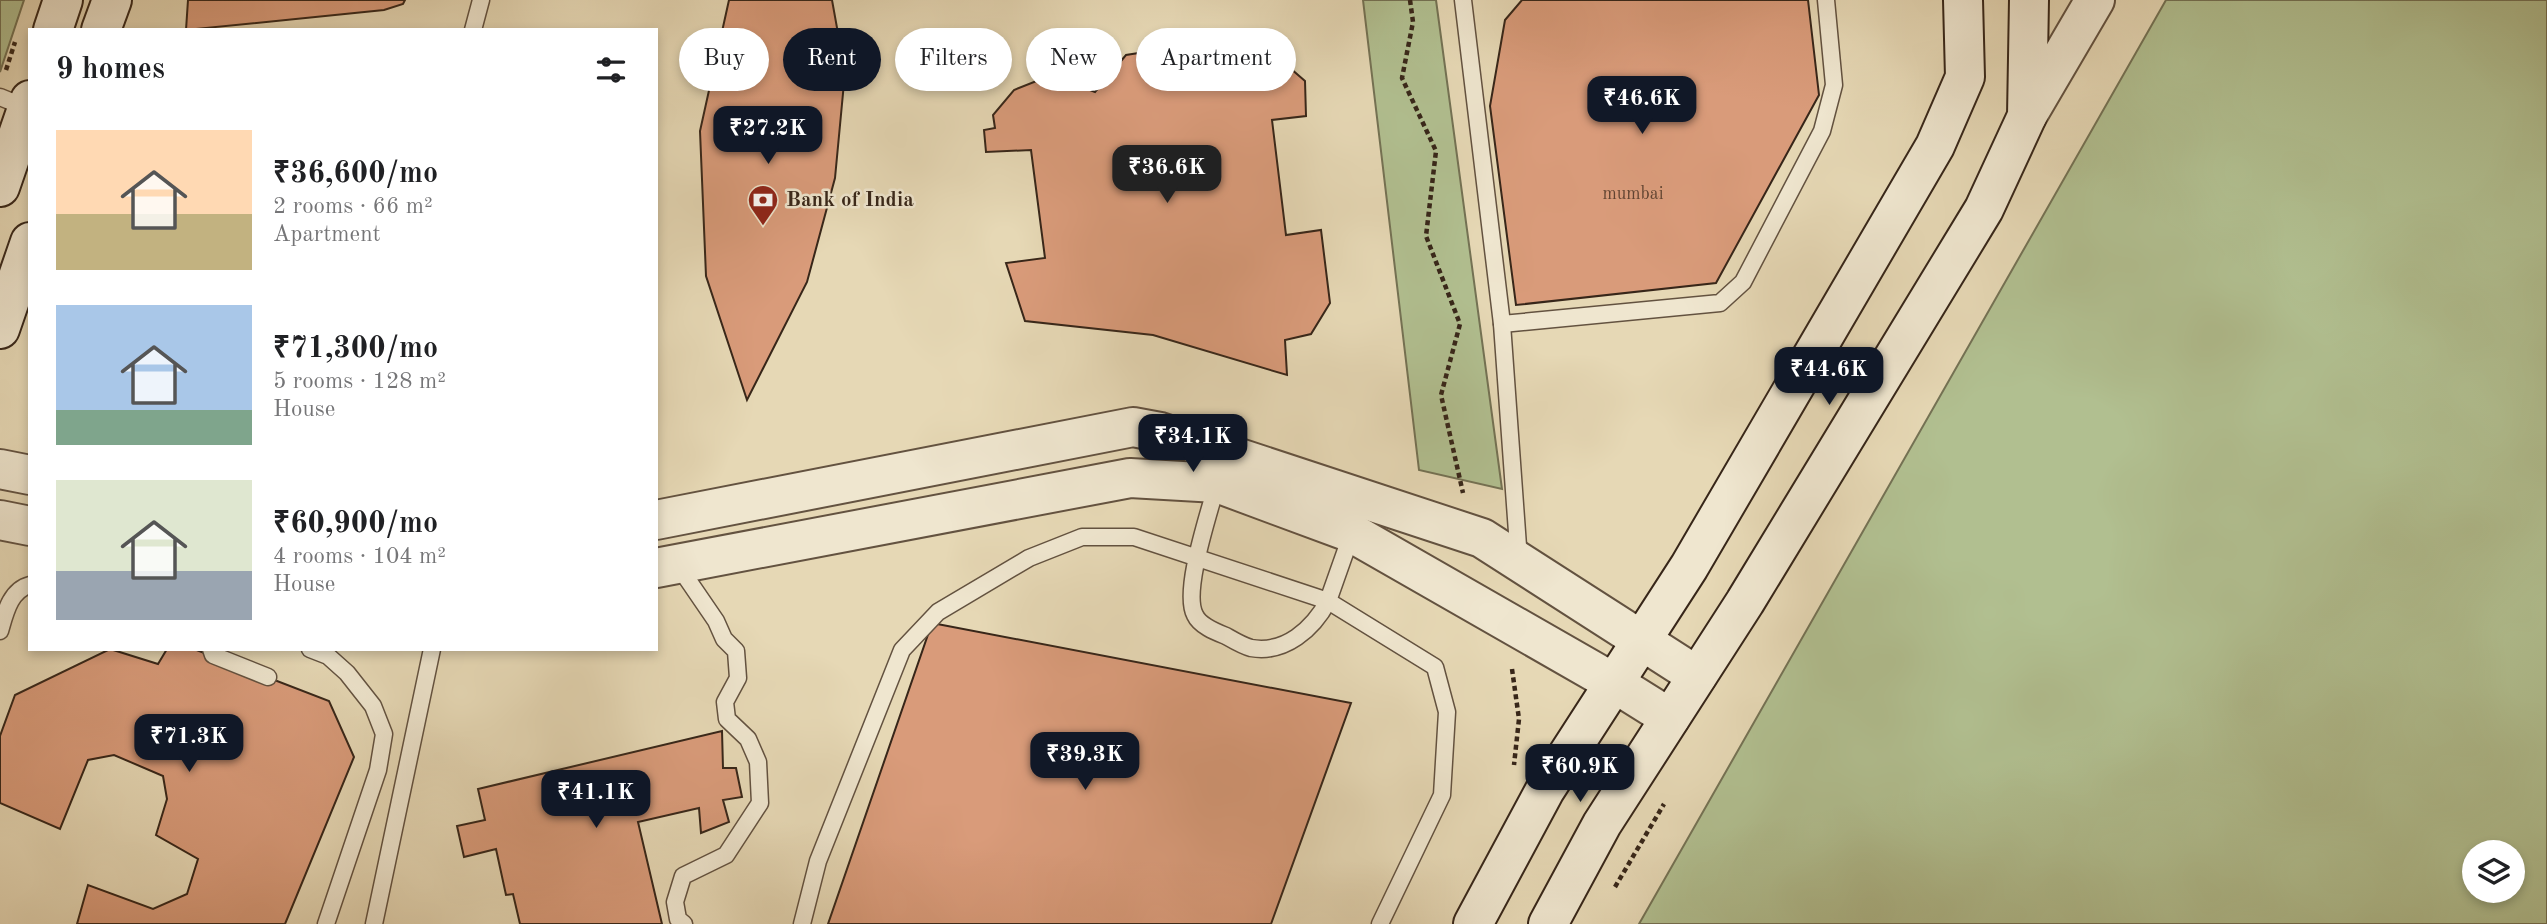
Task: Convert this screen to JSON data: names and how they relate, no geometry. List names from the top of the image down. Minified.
{"places":{"bank":["Bank of India"]},"house_numbers":["mumbai"],"page":{"chip":["Buy","Rent","Filters","New","Apartment"],"heading":"9 homes","price":["₹46.6K","₹27.2K","₹36.6K","₹44.6K","₹34.1K","₹71.3K","₹39.3K","₹60.9K","₹41.1K"],"list":[{"name":"₹36,600/mo","note":"2 rooms · 66 m² · Apartment"},{"name":"₹71,300/mo","note":"5 rooms · 128 m² · House"},{"name":"₹60,900/mo","note":"4 rooms · 104 m² · House"}]}}
